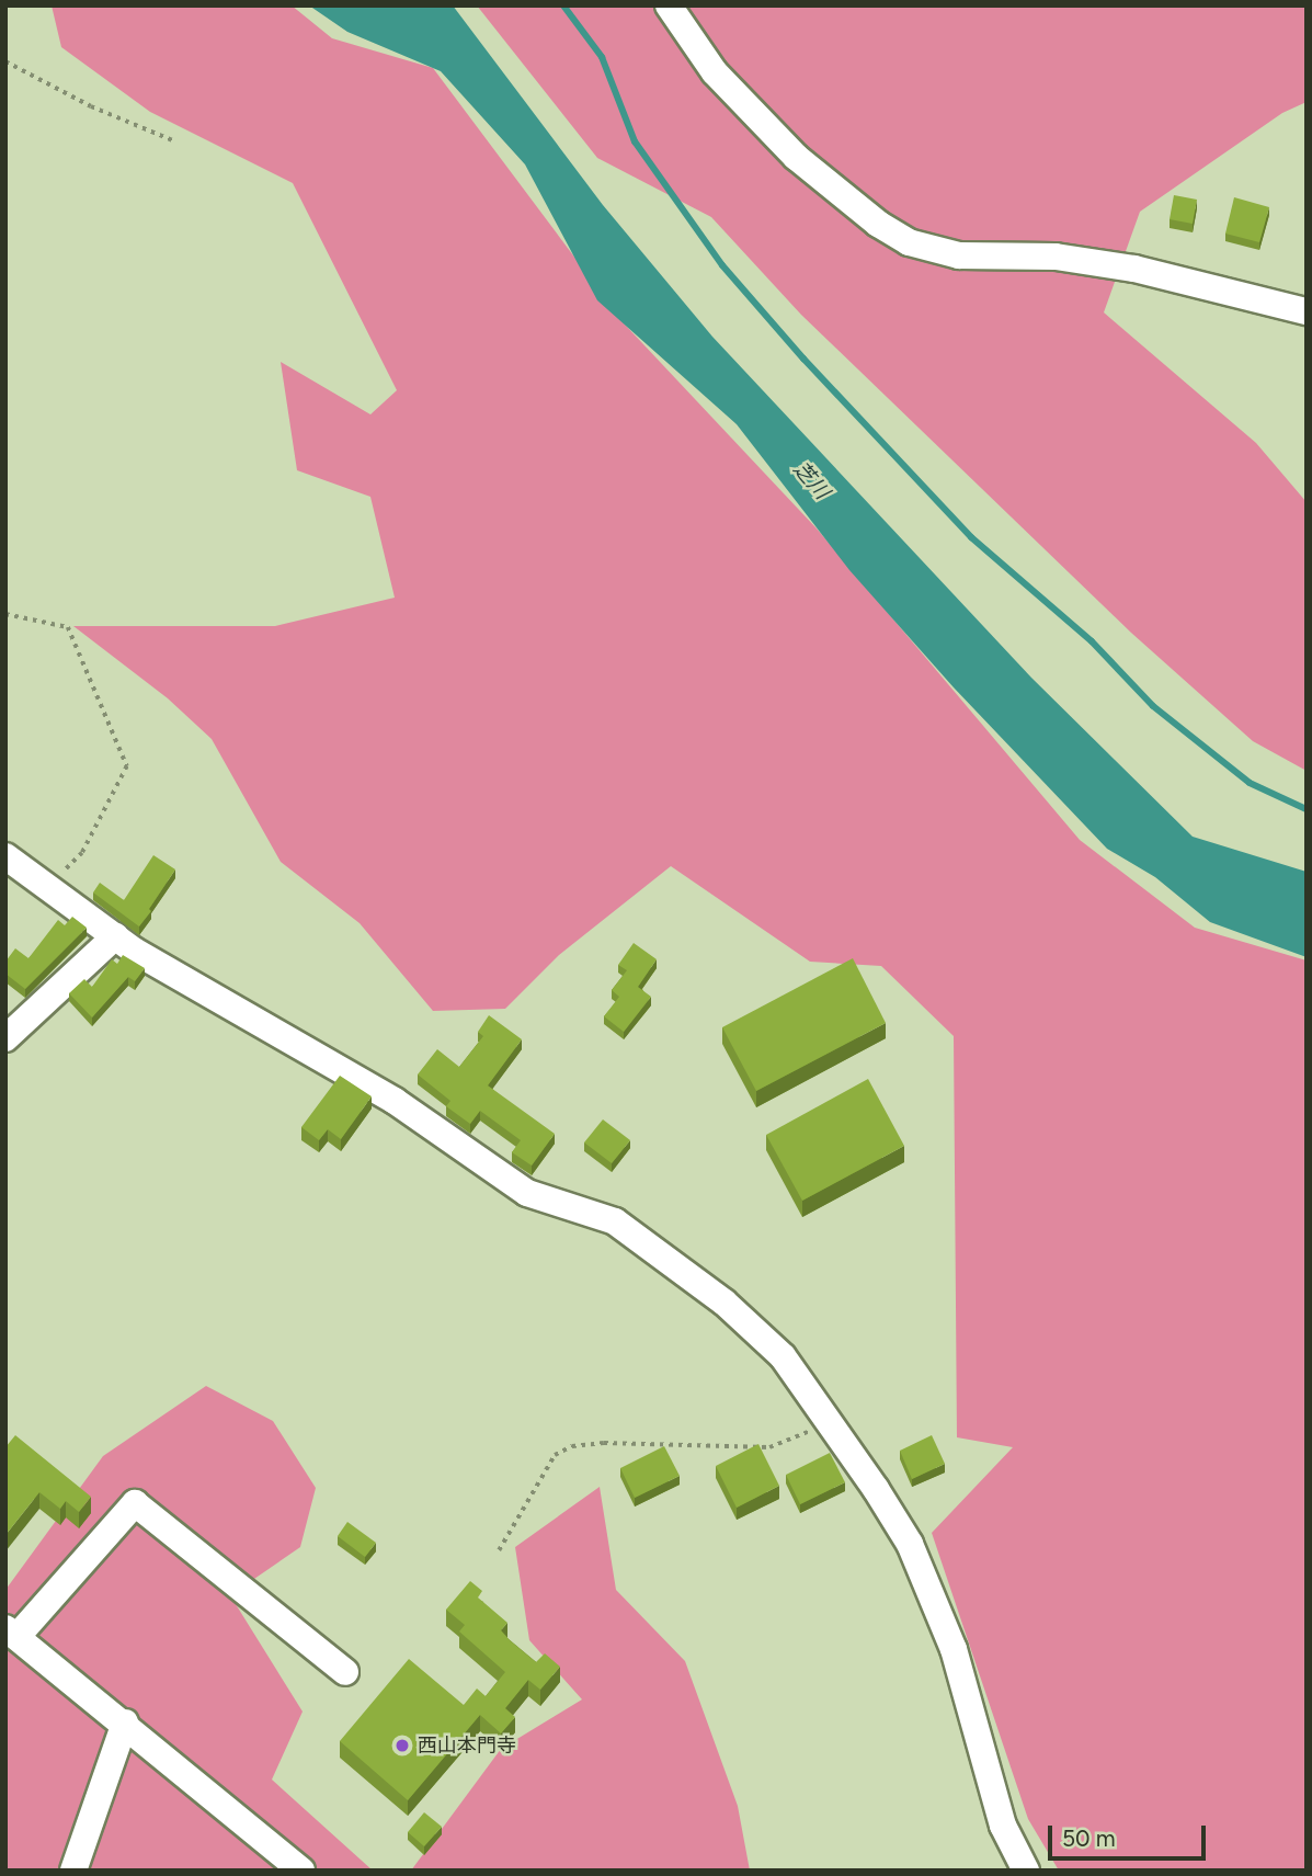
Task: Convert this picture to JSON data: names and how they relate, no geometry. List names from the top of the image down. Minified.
{"water":["芝川"],"places":["西山本門寺"],"scale_bar":"50 m"}
